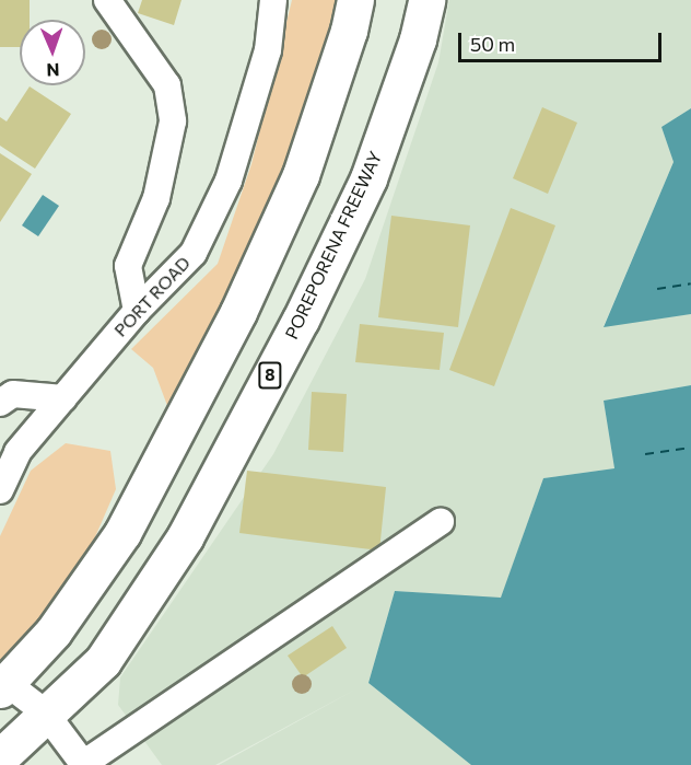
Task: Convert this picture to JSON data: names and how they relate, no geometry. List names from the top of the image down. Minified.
{"streets":{"highway":["POREPORENA FREEWAY","8"],"street":["PORT ROAD"]},"scale_bar":"50 m","north":"bottom"}
